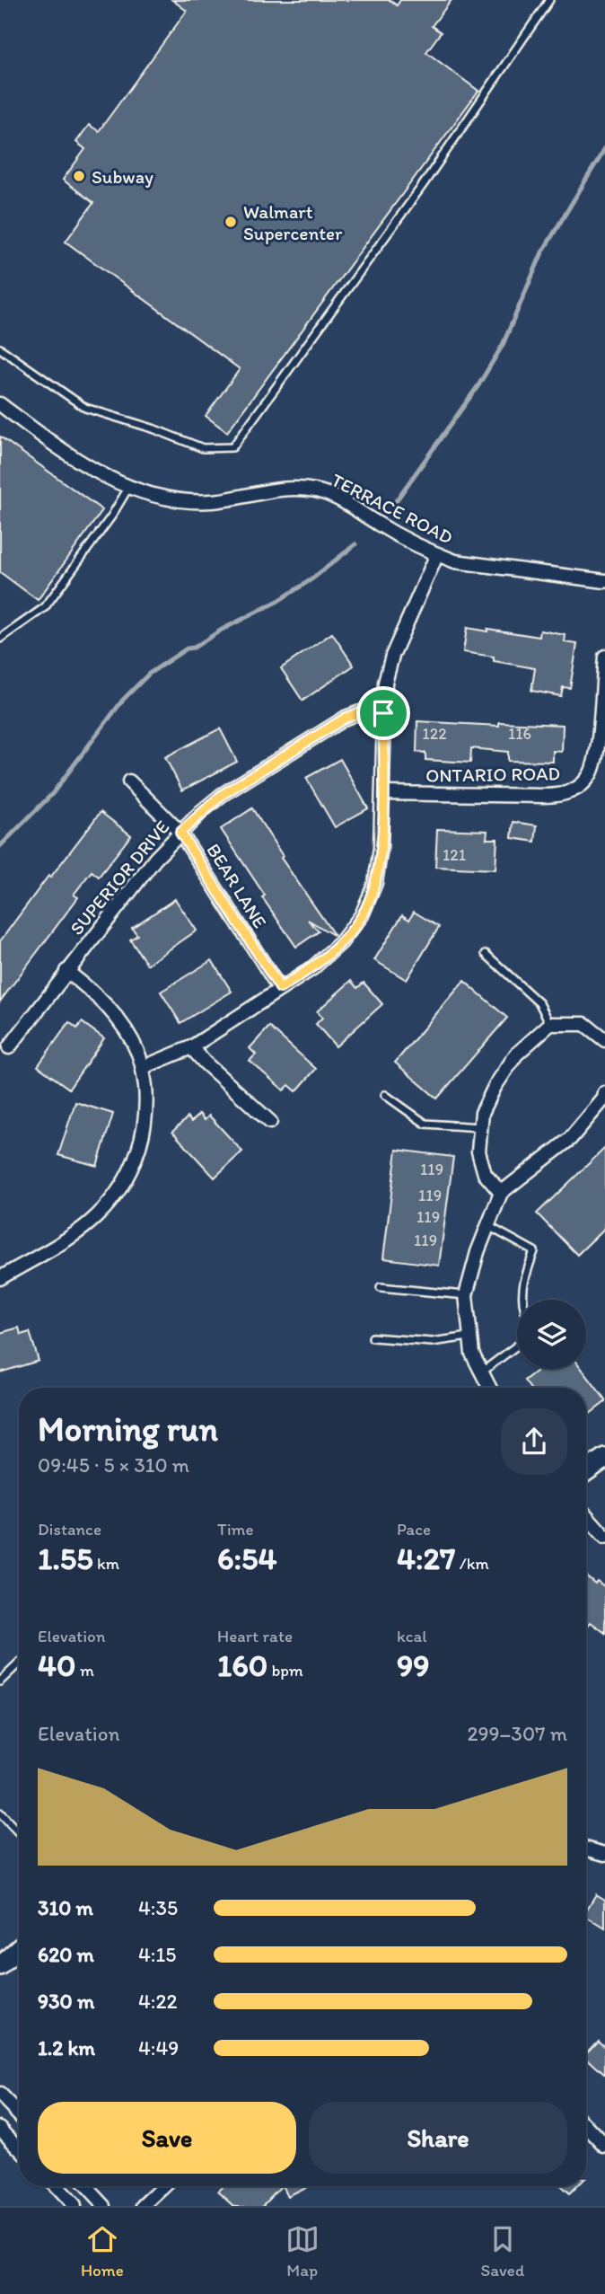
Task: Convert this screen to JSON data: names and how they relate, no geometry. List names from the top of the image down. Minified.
{"streets":{"street":["TERRACE ROAD","ONTARIO ROAD","SUPERIOR DRIVE","BEAR LANE"]},"crossings":[["SUPERIOR DRIVE","BEAR LANE"]],"places":["Subway","Walmart Supercenter"],"house_numbers":["122","116","121","119","119","119","119"],"page":{"heading":["Morning run","09:45 · 5 × 310 m"],"stats":[["Distance","1.55 km"],["Time","6:54"],["Pace","4:27 /km"],["Elevation","40 m"],["Heart rate","160 bpm"],["kcal","99"]],"chart":["Elevation","299–307 m"],"list":[{"name":"310 m","note":"4:35"},{"name":"620 m","note":"4:15"},{"name":"930 m","note":"4:22"},{"name":"1.2 km","note":"4:49"}],"buttons":["Save","Share"],"tabs":["Home","Map","Saved"]}}
